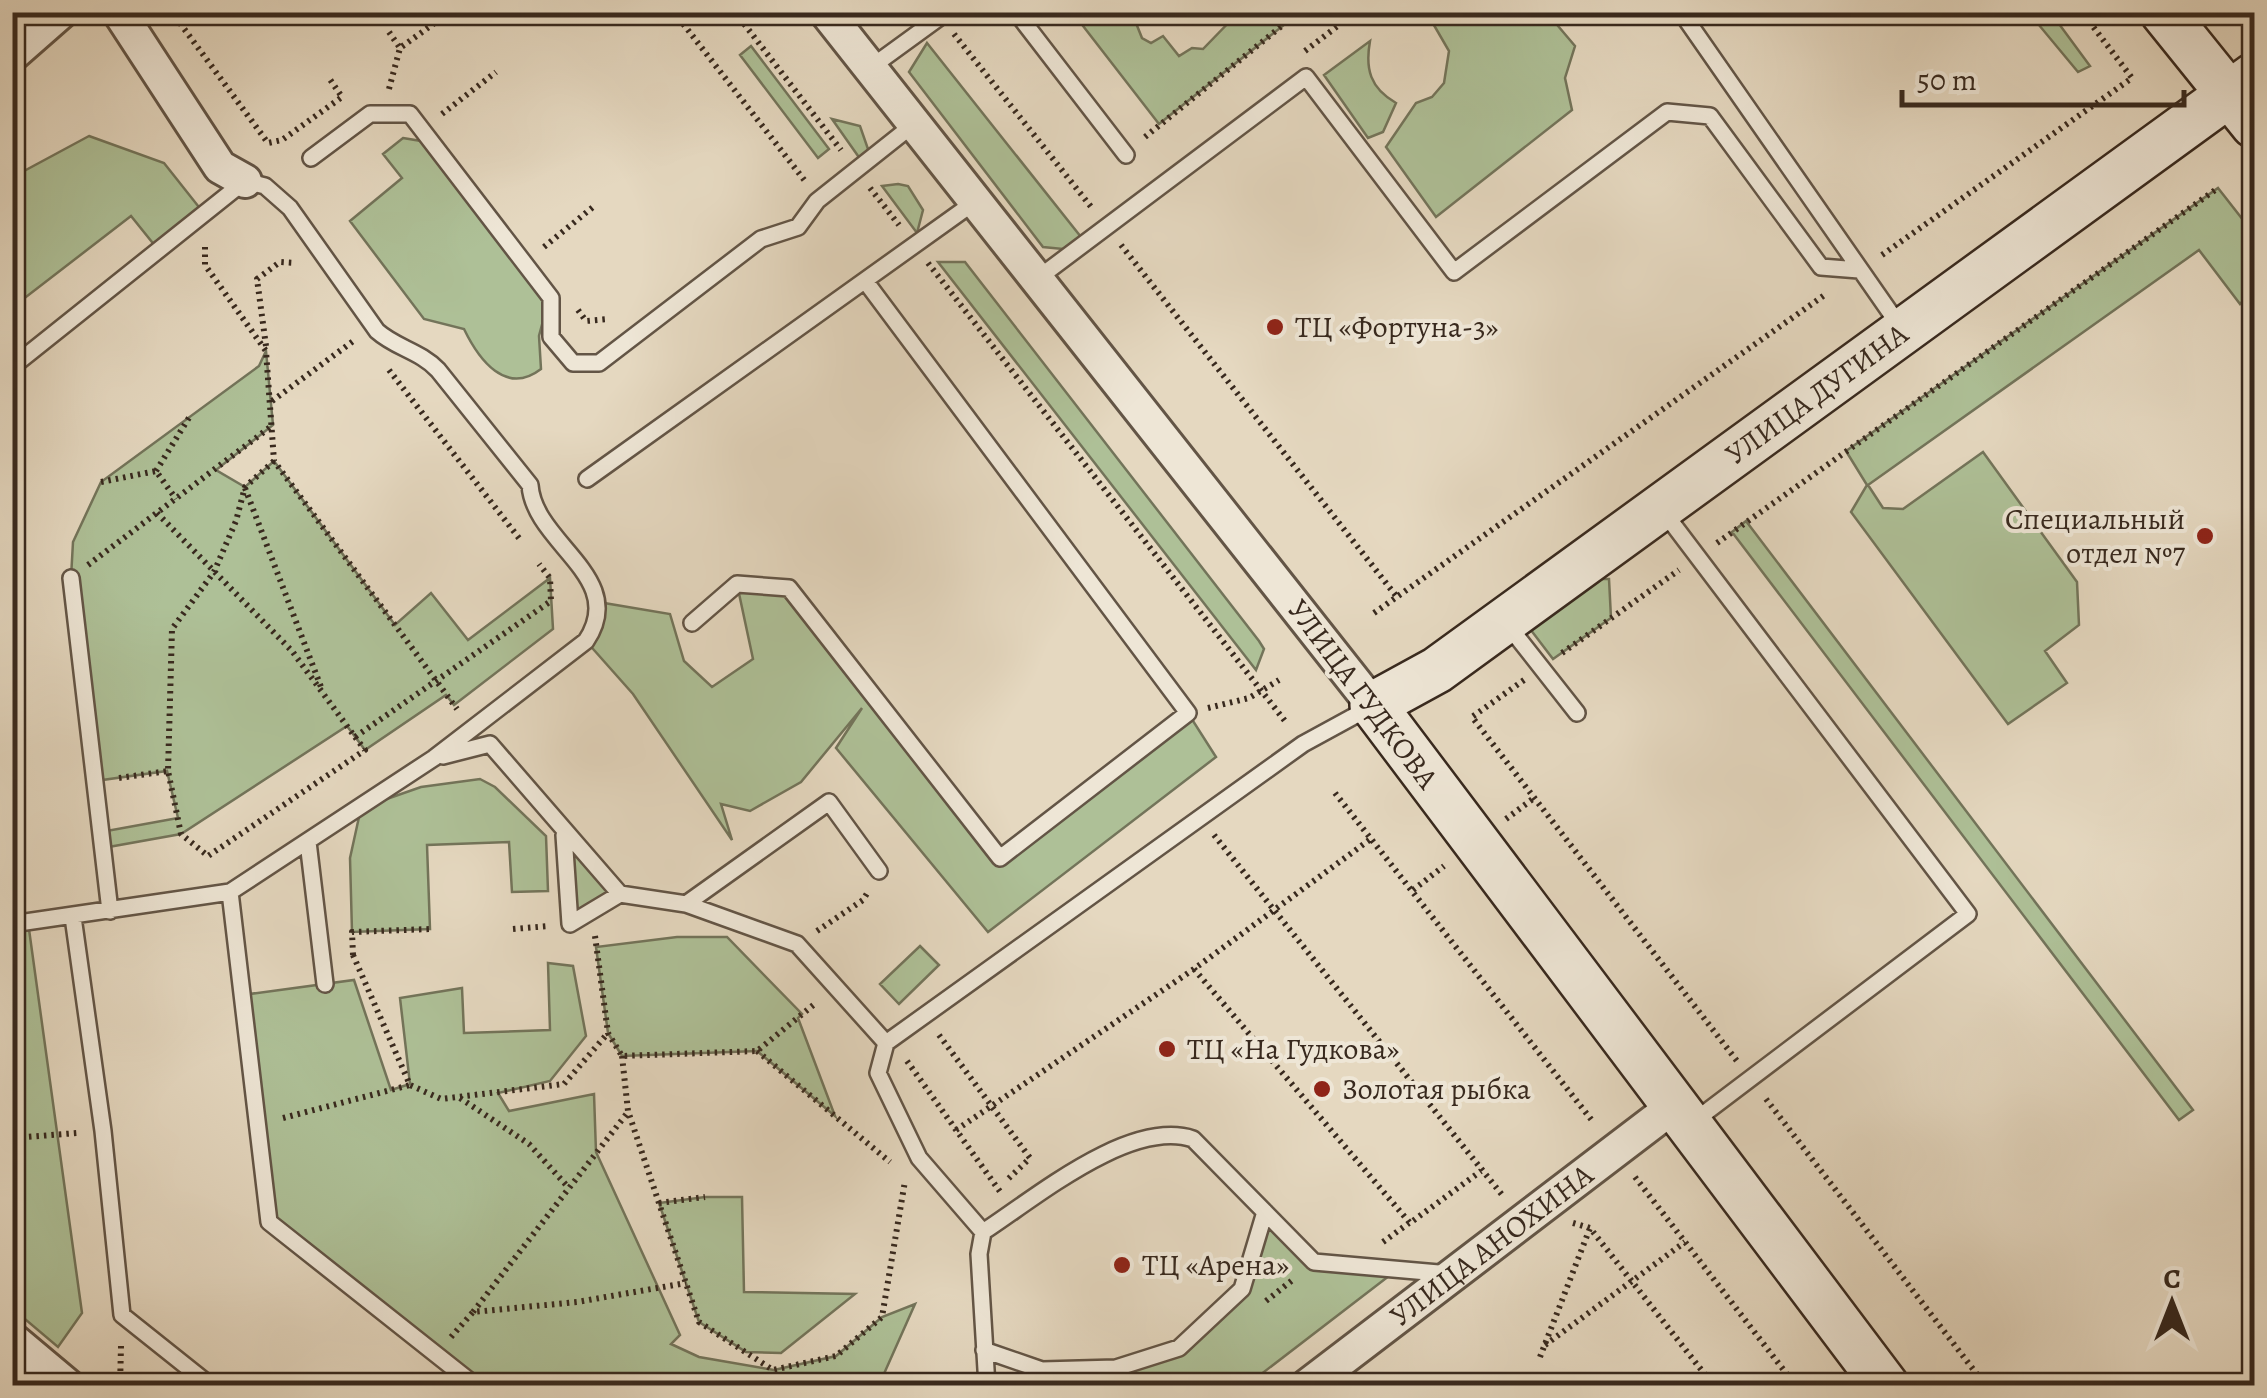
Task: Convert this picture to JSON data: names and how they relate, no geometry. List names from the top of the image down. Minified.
{"streets":{"street":["УЛИЦА ДУГИНА","УЛИЦА ГУДКОВА","УЛИЦА АНОХИНА"]},"crossings":[["УЛИЦА ДУГИНА","УЛИЦА ГУДКОВА"],["УЛИЦА ГУДКОВА","УЛИЦА АНОХИНА"]],"places":["ТЦ «Фортуна-3»","Специальный отдел №7","ТЦ «На Гудкова»","Золотая рыбка","ТЦ «Арена»"],"scale_bar":"50 m","north":"top"}
